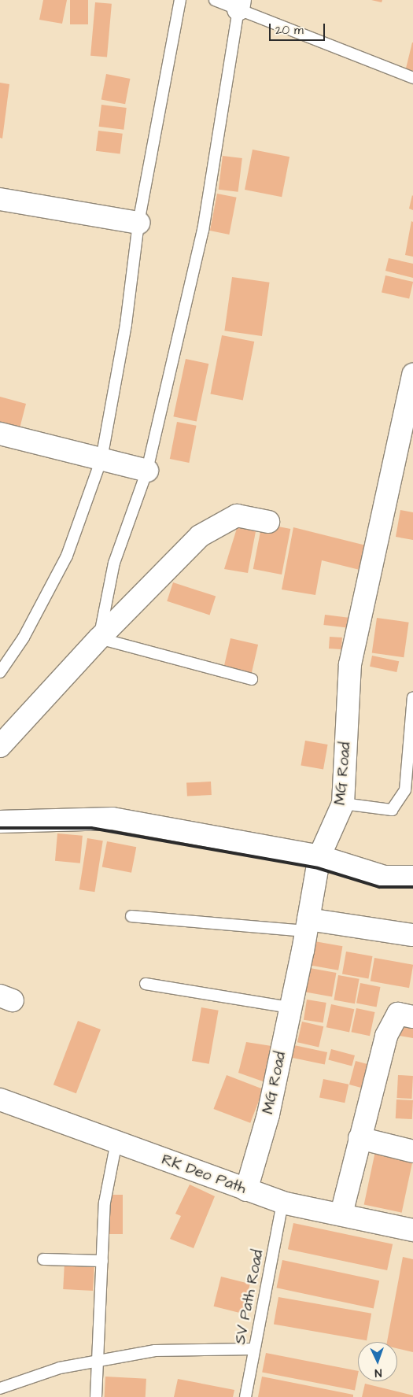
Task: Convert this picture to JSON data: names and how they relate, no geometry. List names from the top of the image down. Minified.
{"streets":{"street":["MG Road","RK Deo Path"],"lane":["SV Path Road"]},"crossings":[["MG Road","RK Deo Path"],["RK Deo Path","SV Path Road"]],"scale_bar":"20 m","north":"bottom"}
